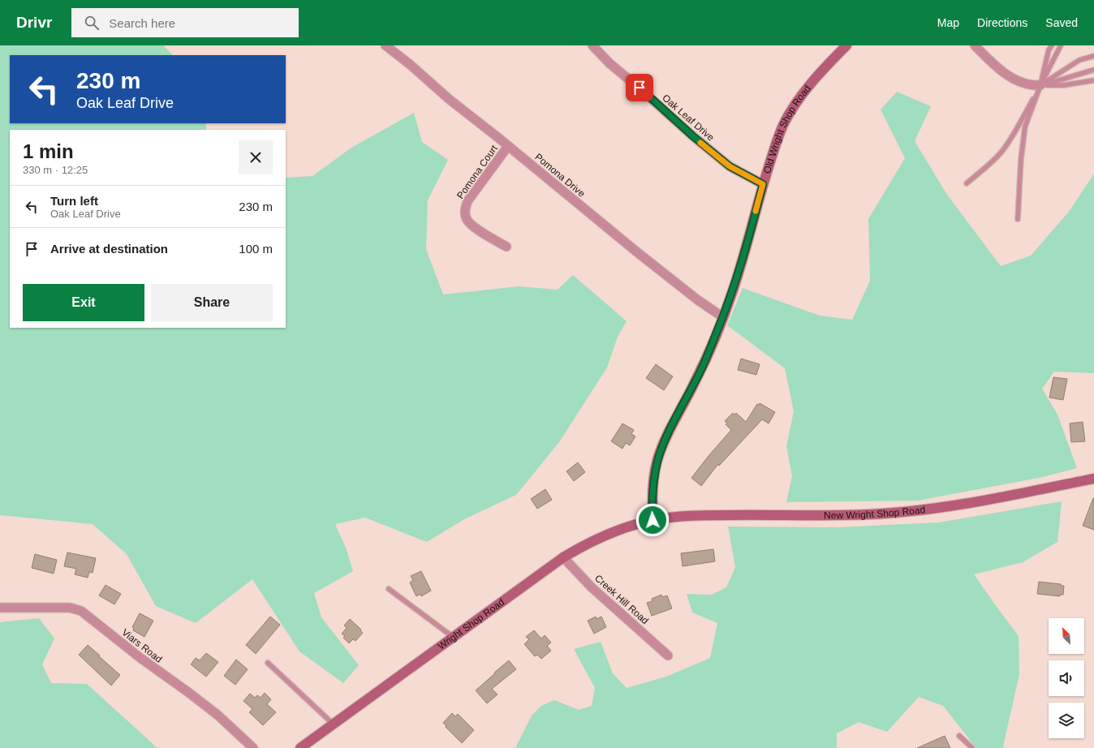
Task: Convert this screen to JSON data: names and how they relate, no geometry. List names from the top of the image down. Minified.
{"streets":{"street":["Oak Leaf Drive","Old Wright Shop Road","Pomona Court","Pomona Drive","New Wright Shop Road","Creek Hill Road","Wright Shop Road","Viars Road"]},"crossings":[["Oak Leaf Drive","Old Wright Shop Road"],["Old Wright Shop Road","Pomona Drive"],["Old Wright Shop Road","New Wright Shop Road"],["Old Wright Shop Road","Wright Shop Road"],["Pomona Court","Pomona Drive"],["New Wright Shop Road","Wright Shop Road"],["Creek Hill Road","Wright Shop Road"]],"north":"top left","page":{"header":"Drivr","search":"Search here","nav":["Map","Directions","Saved"],"turn":["230 m","Oak Leaf Drive"],"heading":["1 min","330 m · 12:25"],"list":[{"name":"Turn left","note":"Oak Leaf Drive","value":"230 m"},{"name":"Arrive at destination","value":"100 m"}],"buttons":["Exit","Share"]}}
